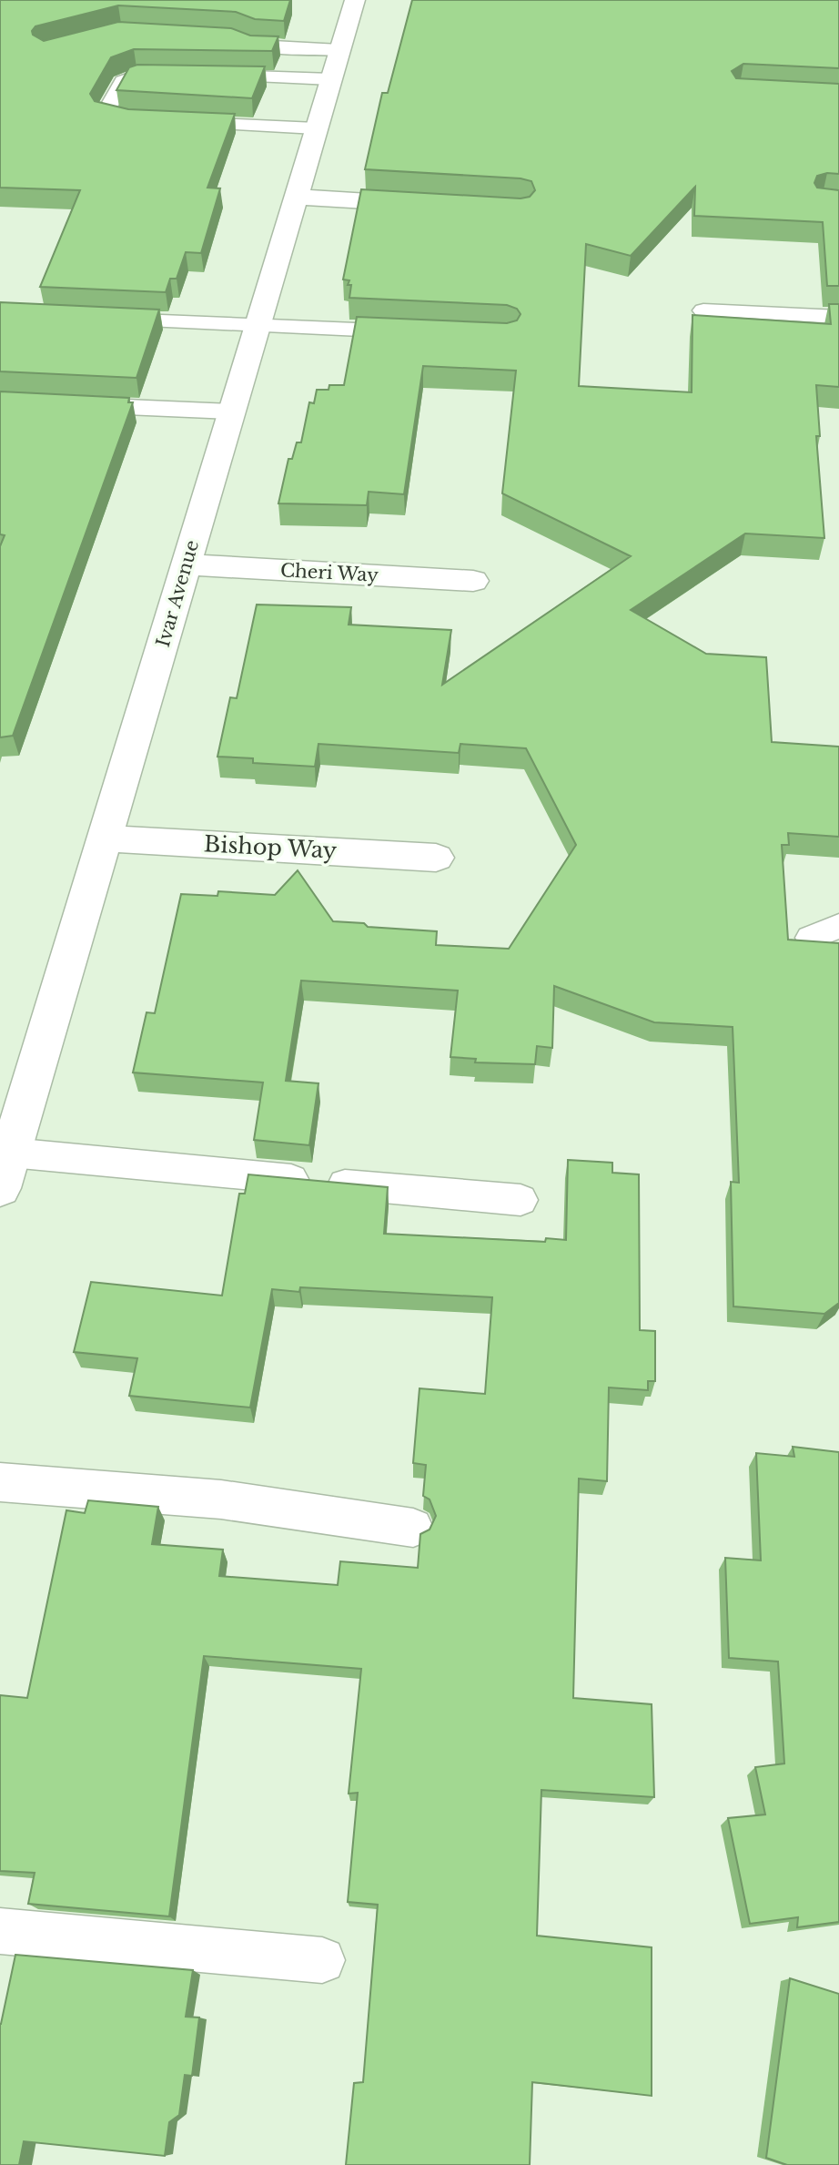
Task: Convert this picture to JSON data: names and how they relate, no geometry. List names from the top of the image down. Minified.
{"streets":{"street":["Cheri Way","Ivar Avenue","Bishop Way"]},"crossings":[["Cheri Way","Ivar Avenue"],["Ivar Avenue","Bishop Way"]]}
